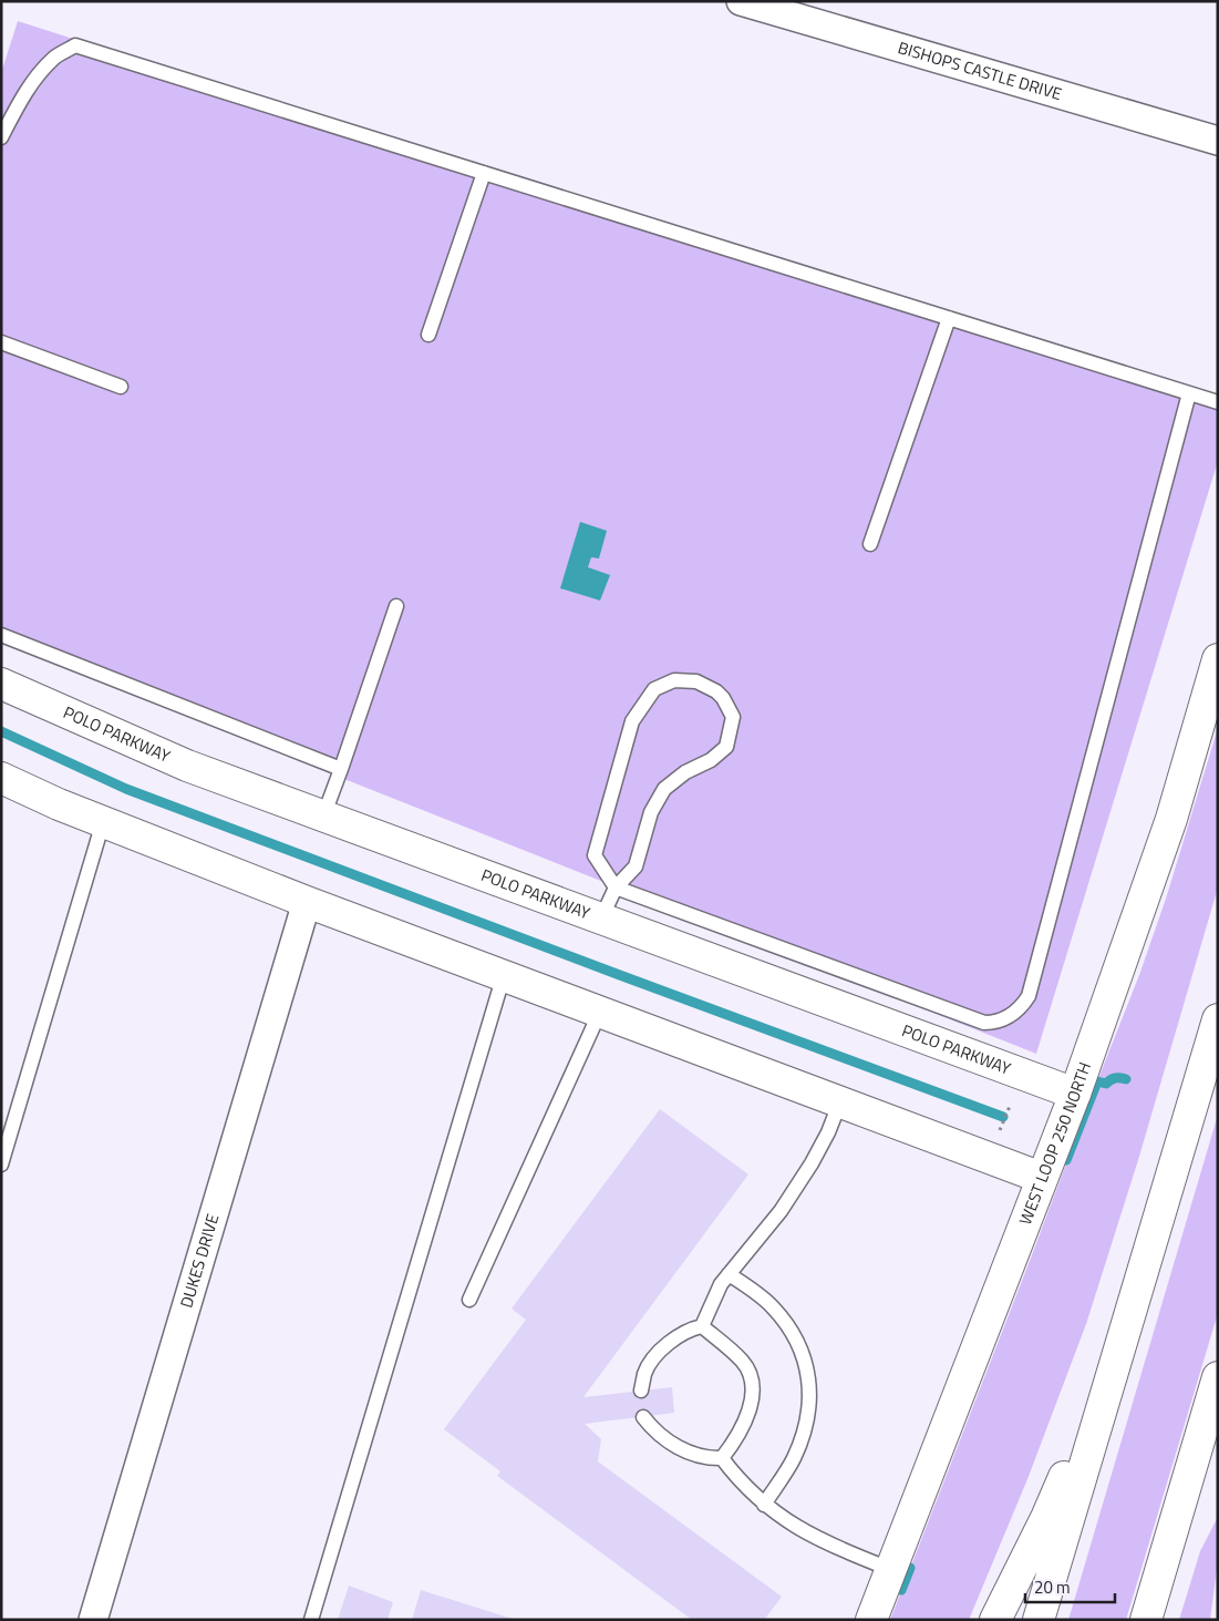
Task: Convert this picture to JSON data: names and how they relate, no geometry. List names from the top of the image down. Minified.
{"streets":{"main road":["POLO PARKWAY","WEST LOOP 250 NORTH"],"street":["BISHOPS CASTLE DRIVE","DUKES DRIVE"]},"crossings":[["POLO PARKWAY","WEST LOOP 250 NORTH"]],"scale_bar":"20 m"}
